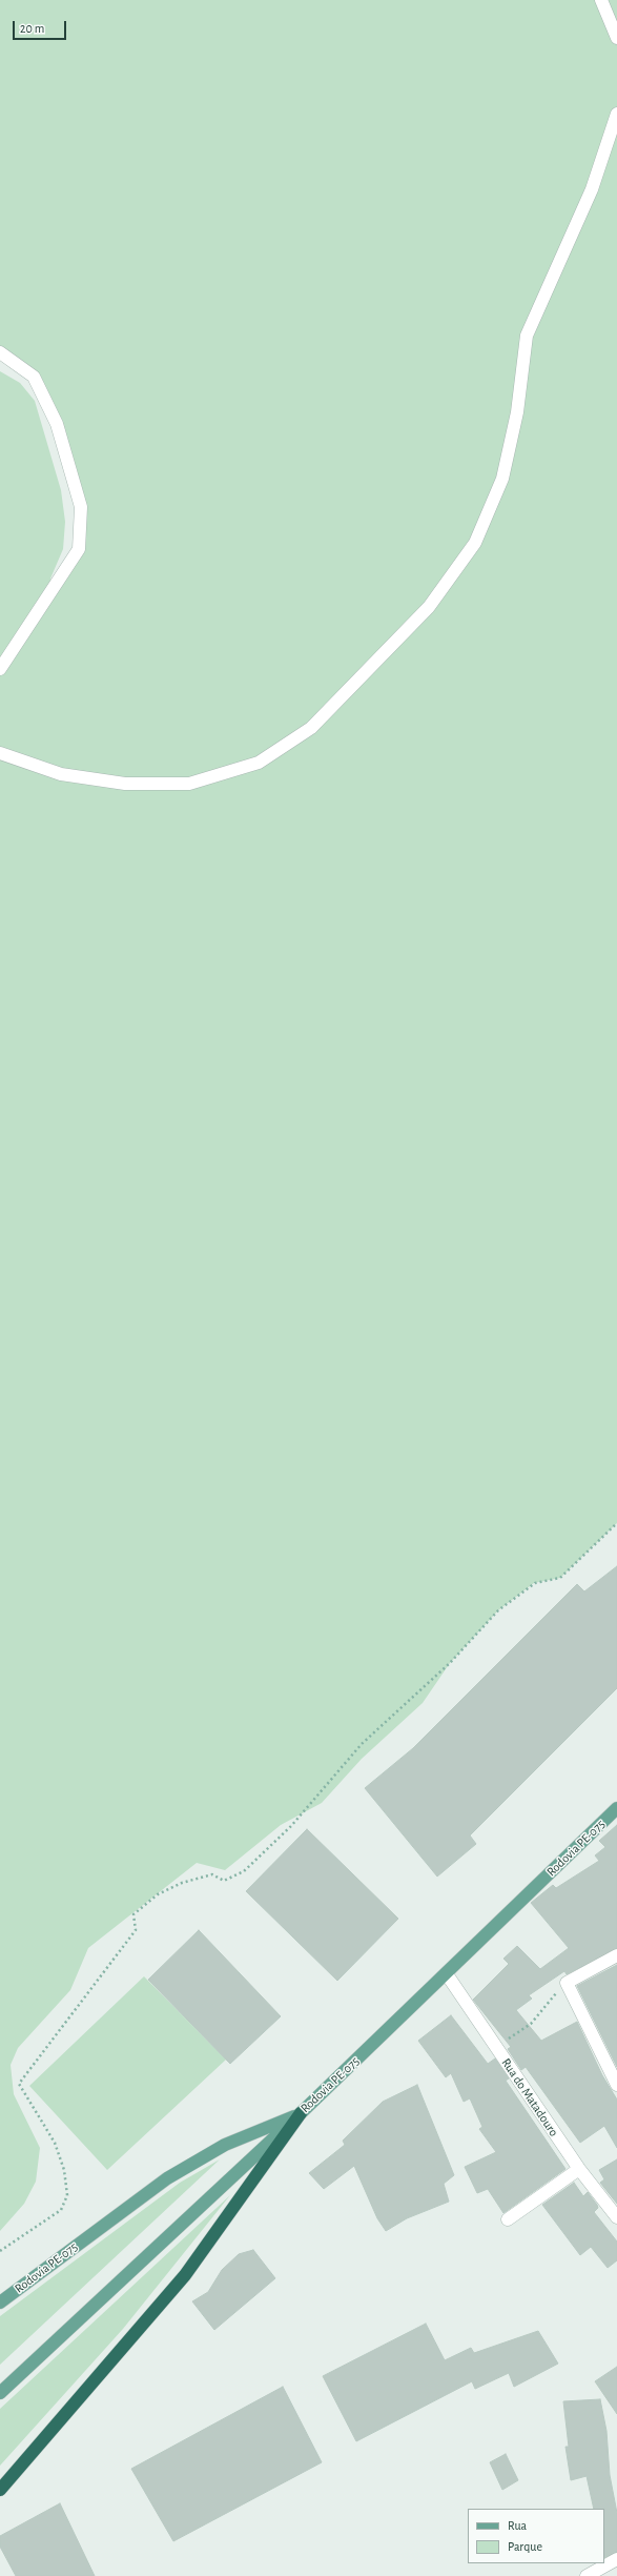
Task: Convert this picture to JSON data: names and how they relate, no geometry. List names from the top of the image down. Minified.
{"streets":{"main road":["Rodovia PE-075"],"street":["Rua do Matadouro"]},"crossings":[["Rodovia PE-075","Rua do Matadouro"]],"legend":["Rua","Parque"],"scale_bar":"20 m"}
